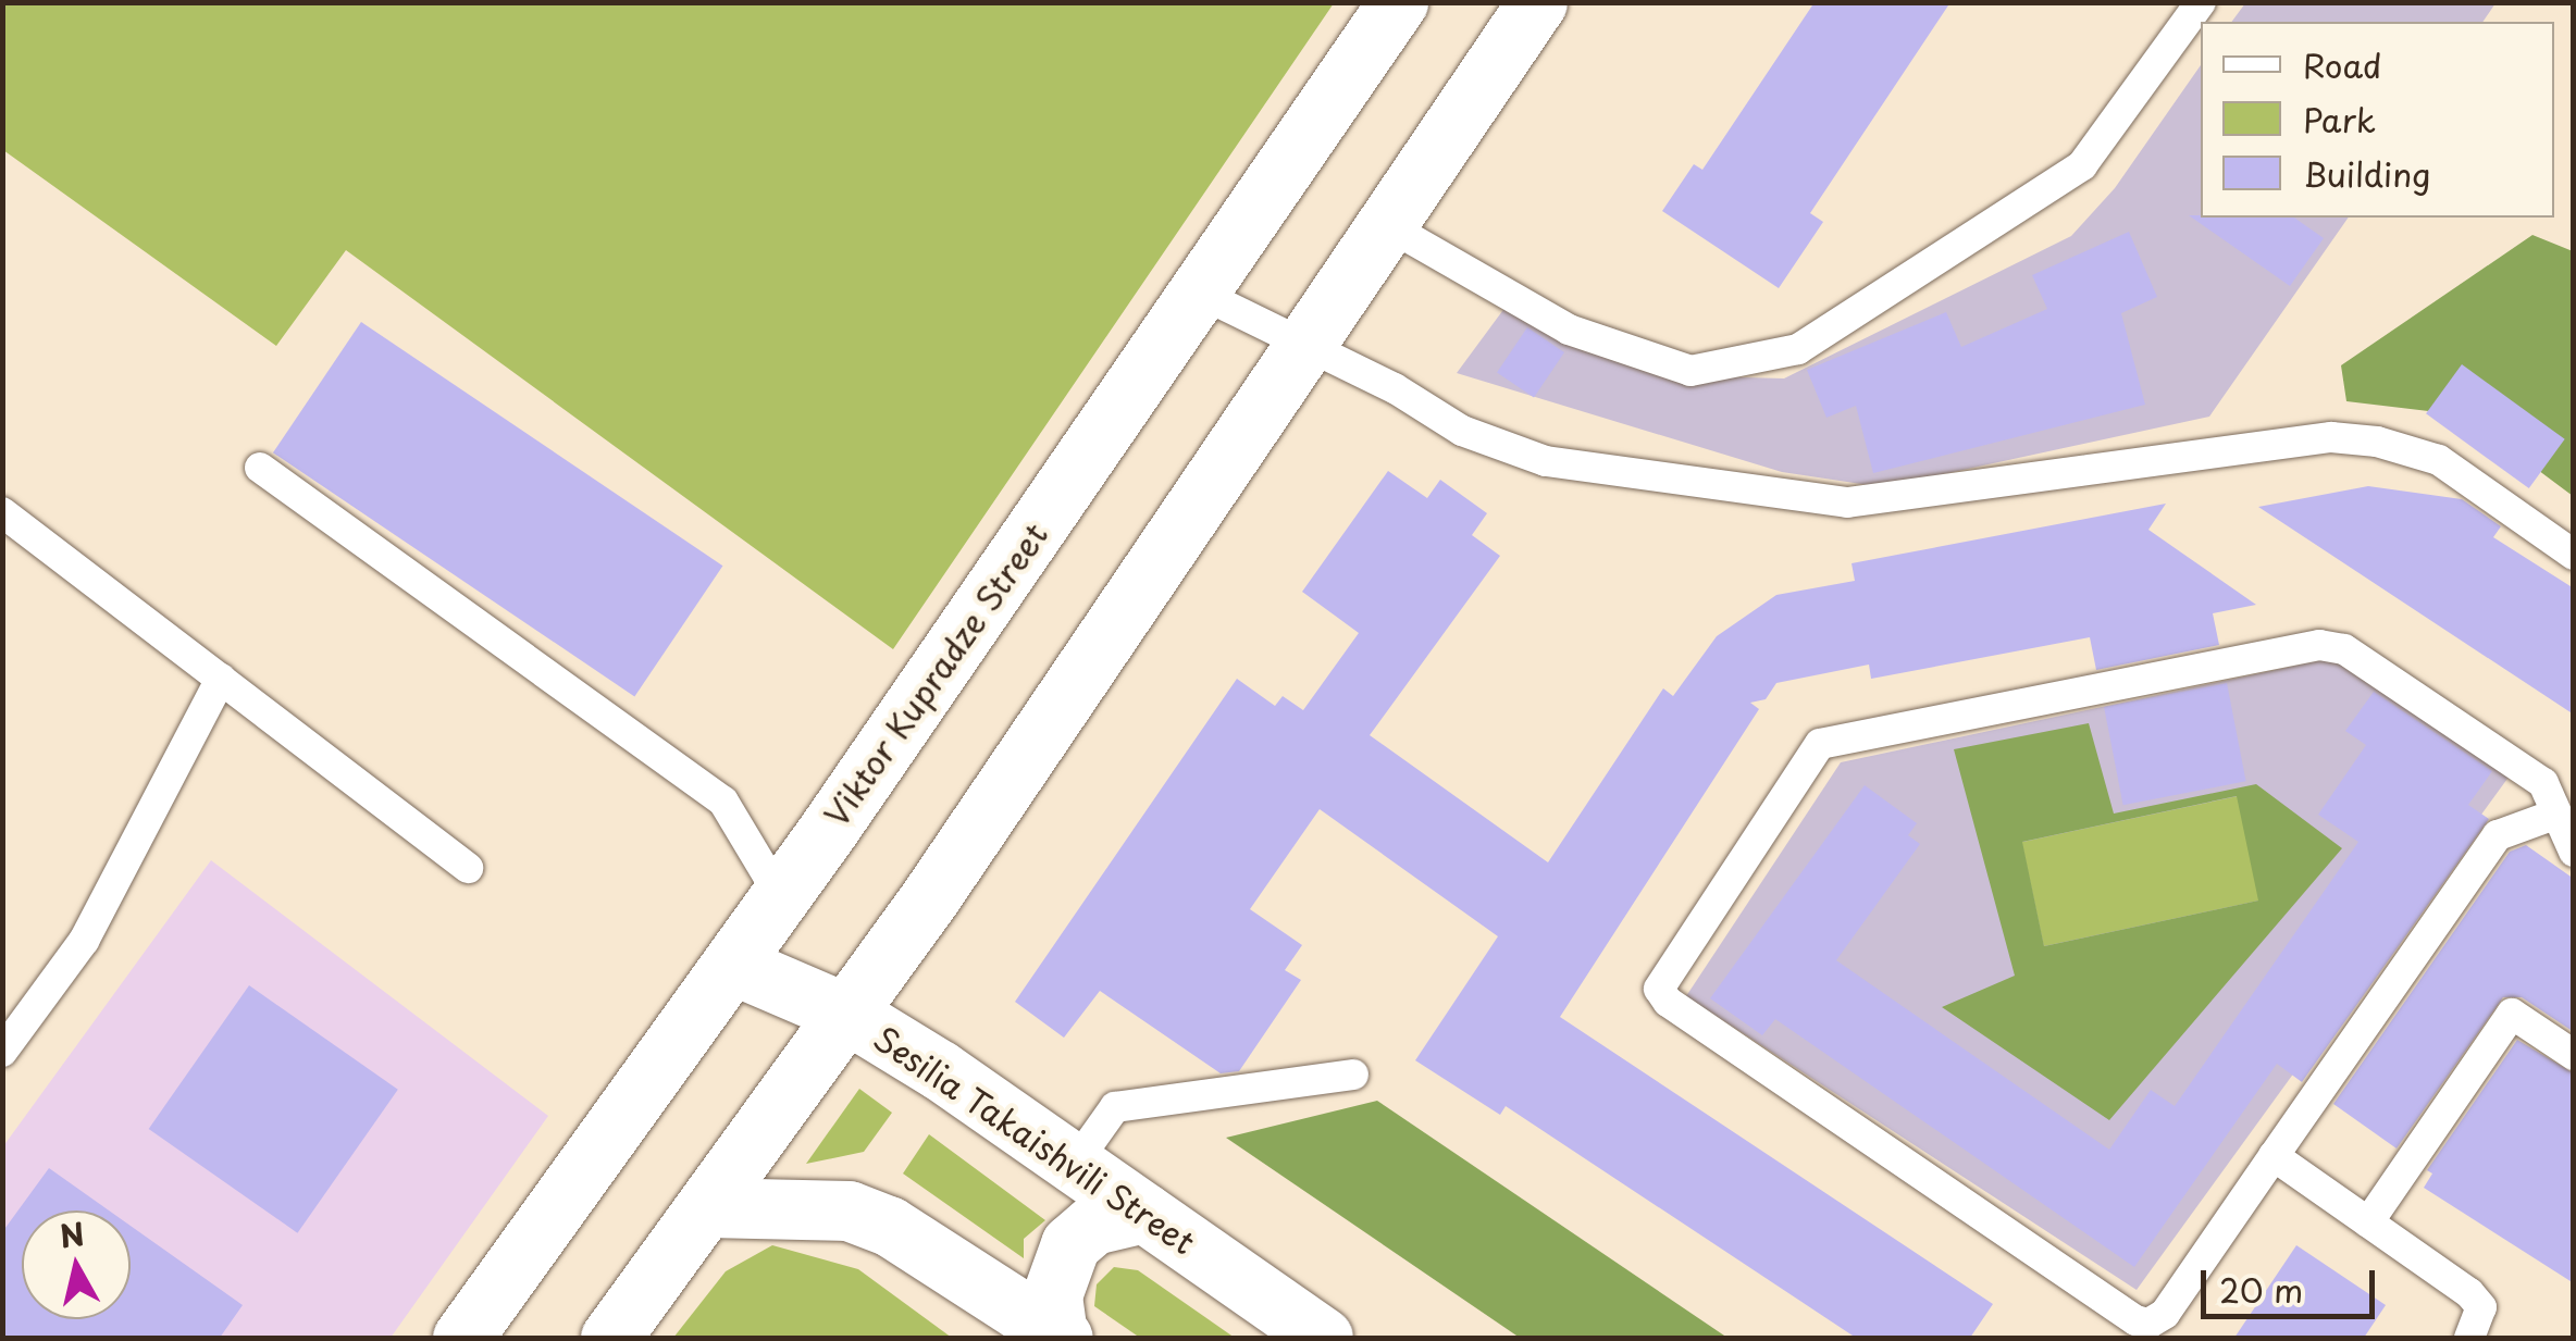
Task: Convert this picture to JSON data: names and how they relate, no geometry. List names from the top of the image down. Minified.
{"streets":{"main road":["Viktor Kupradze Street","Sesilia Takaishvili Street"]},"crossings":[["Viktor Kupradze Street","Sesilia Takaishvili Street"]],"legend":["Road","Park","Building"],"scale_bar":"20 m","north":"top"}
